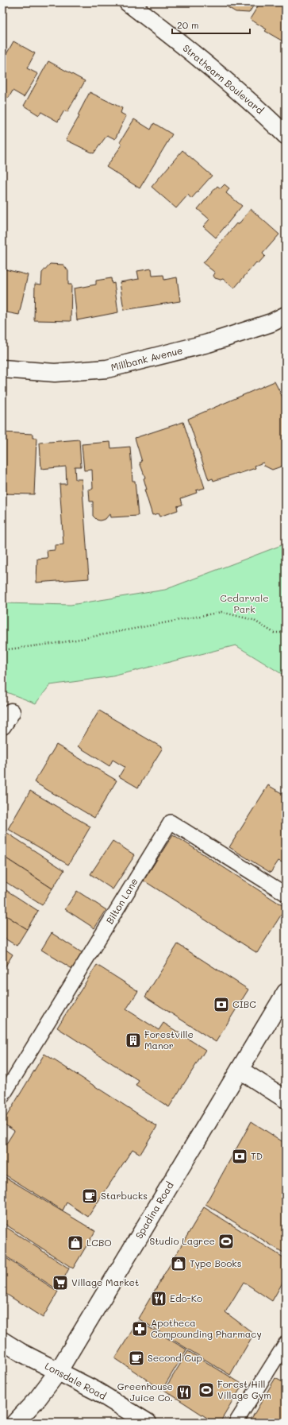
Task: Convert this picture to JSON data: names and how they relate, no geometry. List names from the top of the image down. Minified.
{"streets":{"street":["Strathearn Boulevard","Millbank Avenue","Spadina Road","Lonsdale Road"],"lane":["Bilton Lane"]},"crossings":[["Spadina Road","Lonsdale Road"]],"parks":["Cedarvale Park"],"places":{"bank":["CIBC","TD"],"building":["Forestville Manor"],"cafe":["Starbucks","Second Cup"],"sports":["Studio Lagree","Forest Hill Village Gym"],"shop":["LCBO","Type Books"],"supermarket":["Village Market"],"restaurant":["Edo-Ko","Greenhouse Juice Co."],"pharmacy":["Apotheca Compounding Pharmacy"]},"scale_bar":"20 m"}
